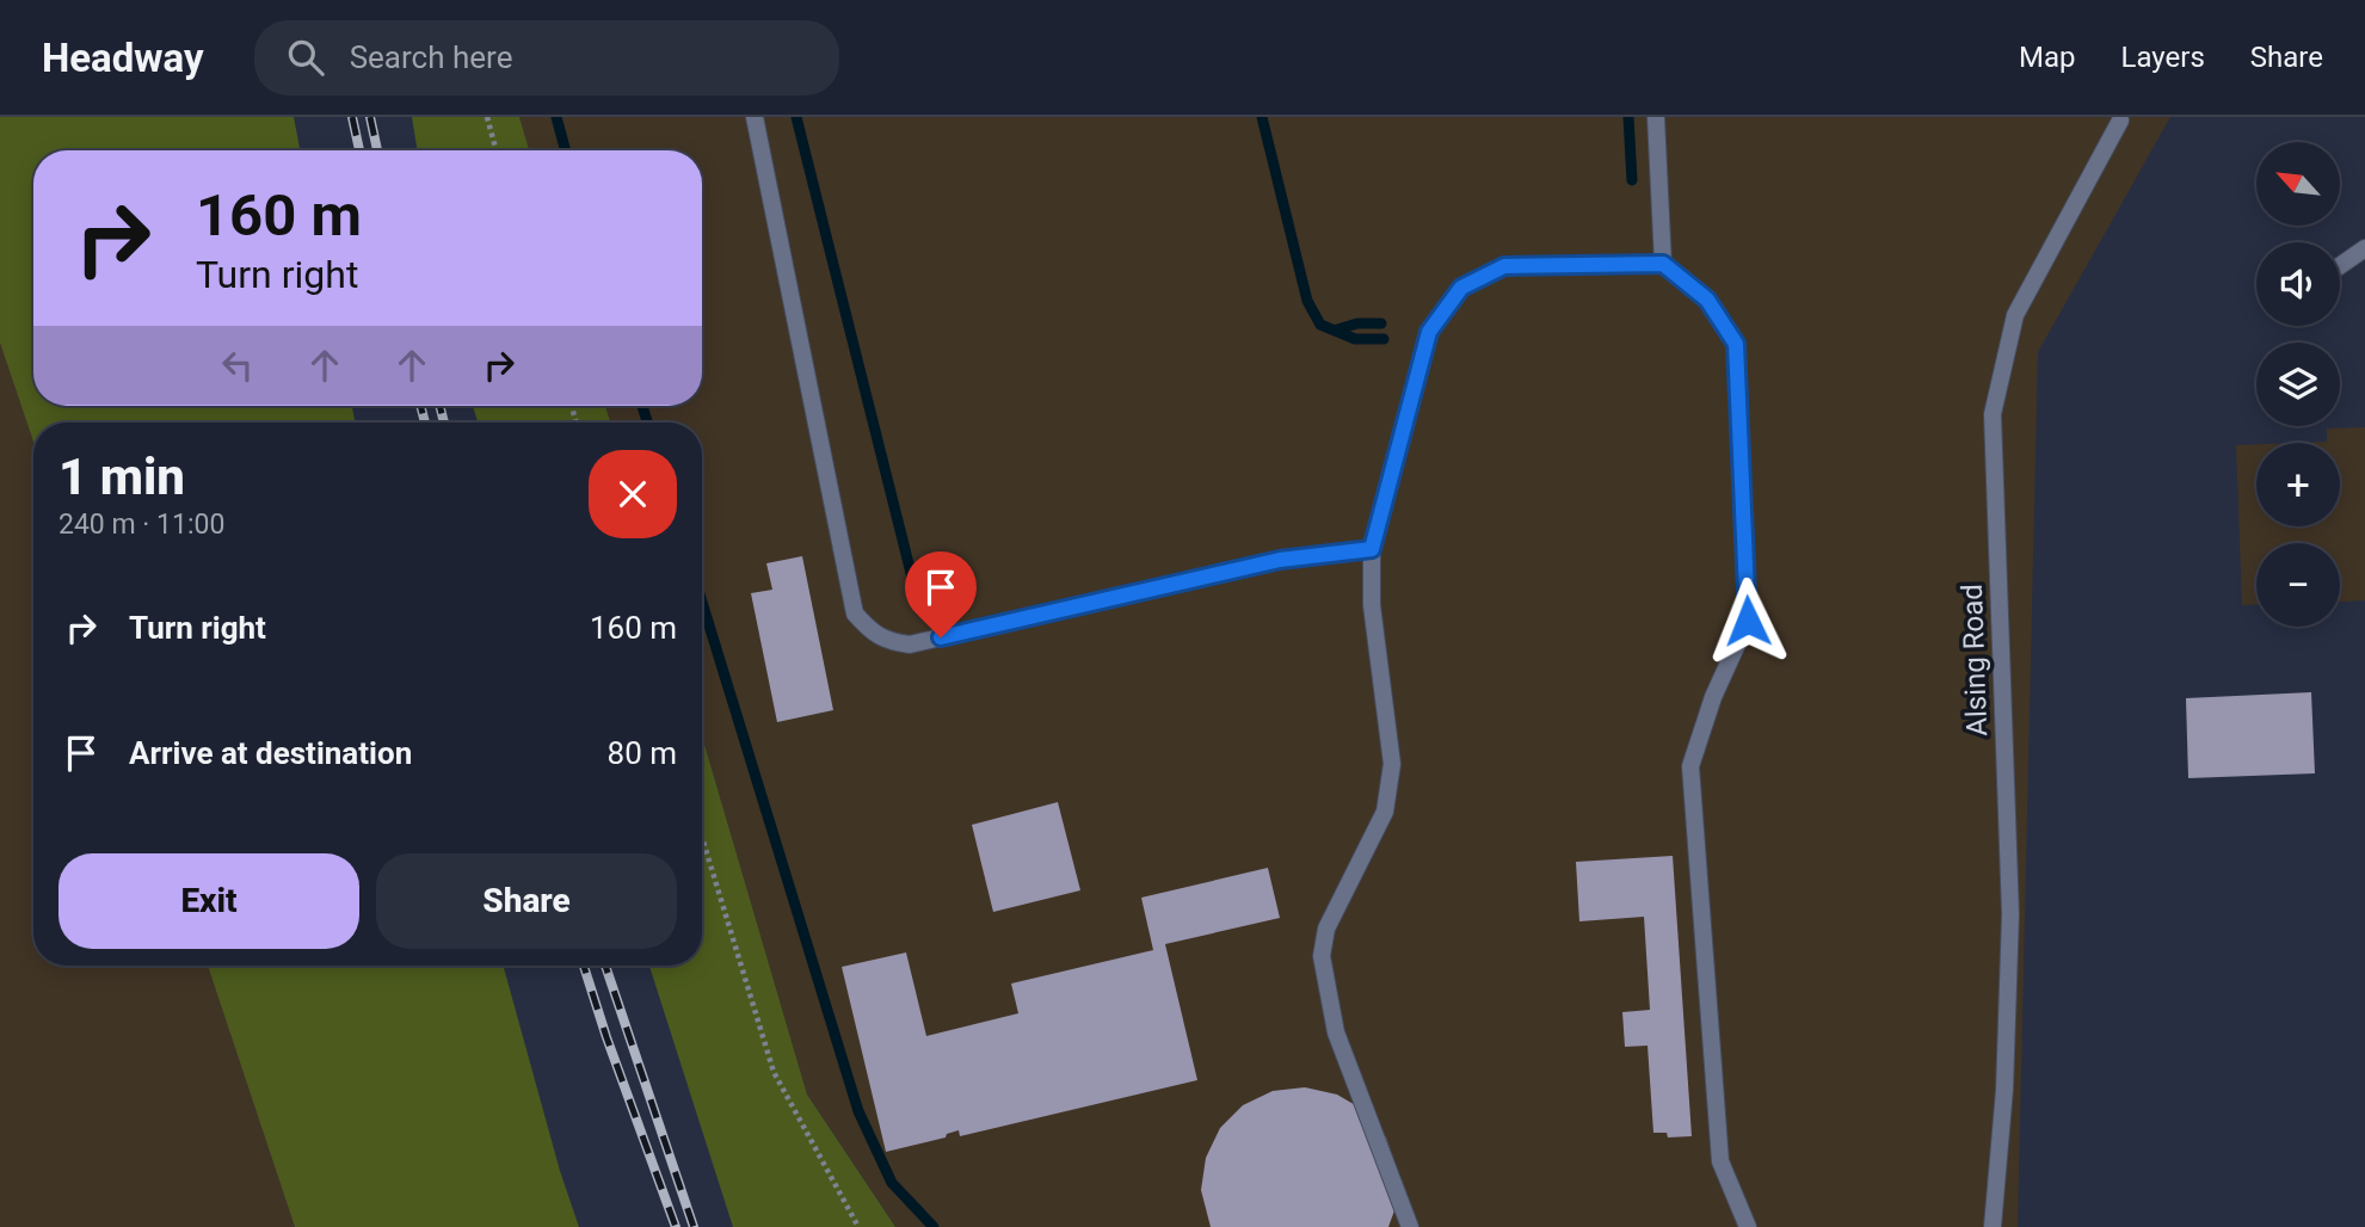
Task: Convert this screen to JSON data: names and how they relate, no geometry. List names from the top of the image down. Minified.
{"streets":{"lane":["Alsing Road"]},"north":"top left","page":{"header":"Headway","search":"Search here","nav":["Map","Layers","Share"],"map_buttons":["+","−"],"turn":["160 m","Turn right"],"heading":["1 min","240 m · 11:00"],"list":[{"name":"Turn right","value":"160 m"},{"name":"Arrive at destination","value":"80 m"}],"buttons":["Exit","Share"]}}
